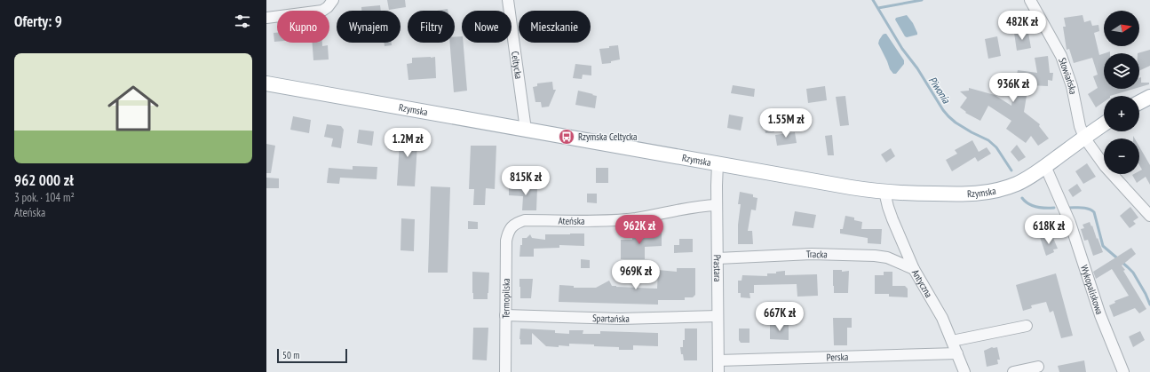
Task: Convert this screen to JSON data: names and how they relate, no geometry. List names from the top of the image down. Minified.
{"streets":{"main road":["Rzymska"],"street":["Celtycka","Słowiańska","Ateńska","Tracka","Prastara","Antyczna","Wykopaliskowa","Termopilska","Spartańska","Perska"]},"crossings":[["Celtycka","Rzymska"],["Słowiańska","Rzymska"],["Rzymska","Prastara"],["Rzymska","Antyczna"],["Rzymska","Wykopaliskowa"],["Ateńska","Prastara"],["Ateńska","Termopilska"],["Tracka","Prastara"],["Tracka","Antyczna"],["Prastara","Spartańska"],["Prastara","Perska"],["Antyczna","Perska"],["Termopilska","Spartańska"]],"water":["Piwonia"],"places":{"bus stop":["Rzymska Celtycka"]},"scale_bar":"50 m","north":"right","page":{"heading":"Oferty: 9","map_buttons":["+","−"],"price":["482K zł","936K zł","1.55M zł","1.2M zł","815K zł","962K zł","618K zł","969K zł","667K zł"],"chip":["Kupno","Wynajem","Filtry","Nowe","Mieszkanie"],"list":[{"name":"962 000 zł","note":"3 pok. · 104 m² · Ateńska"}],"scale":"50 m"}}
